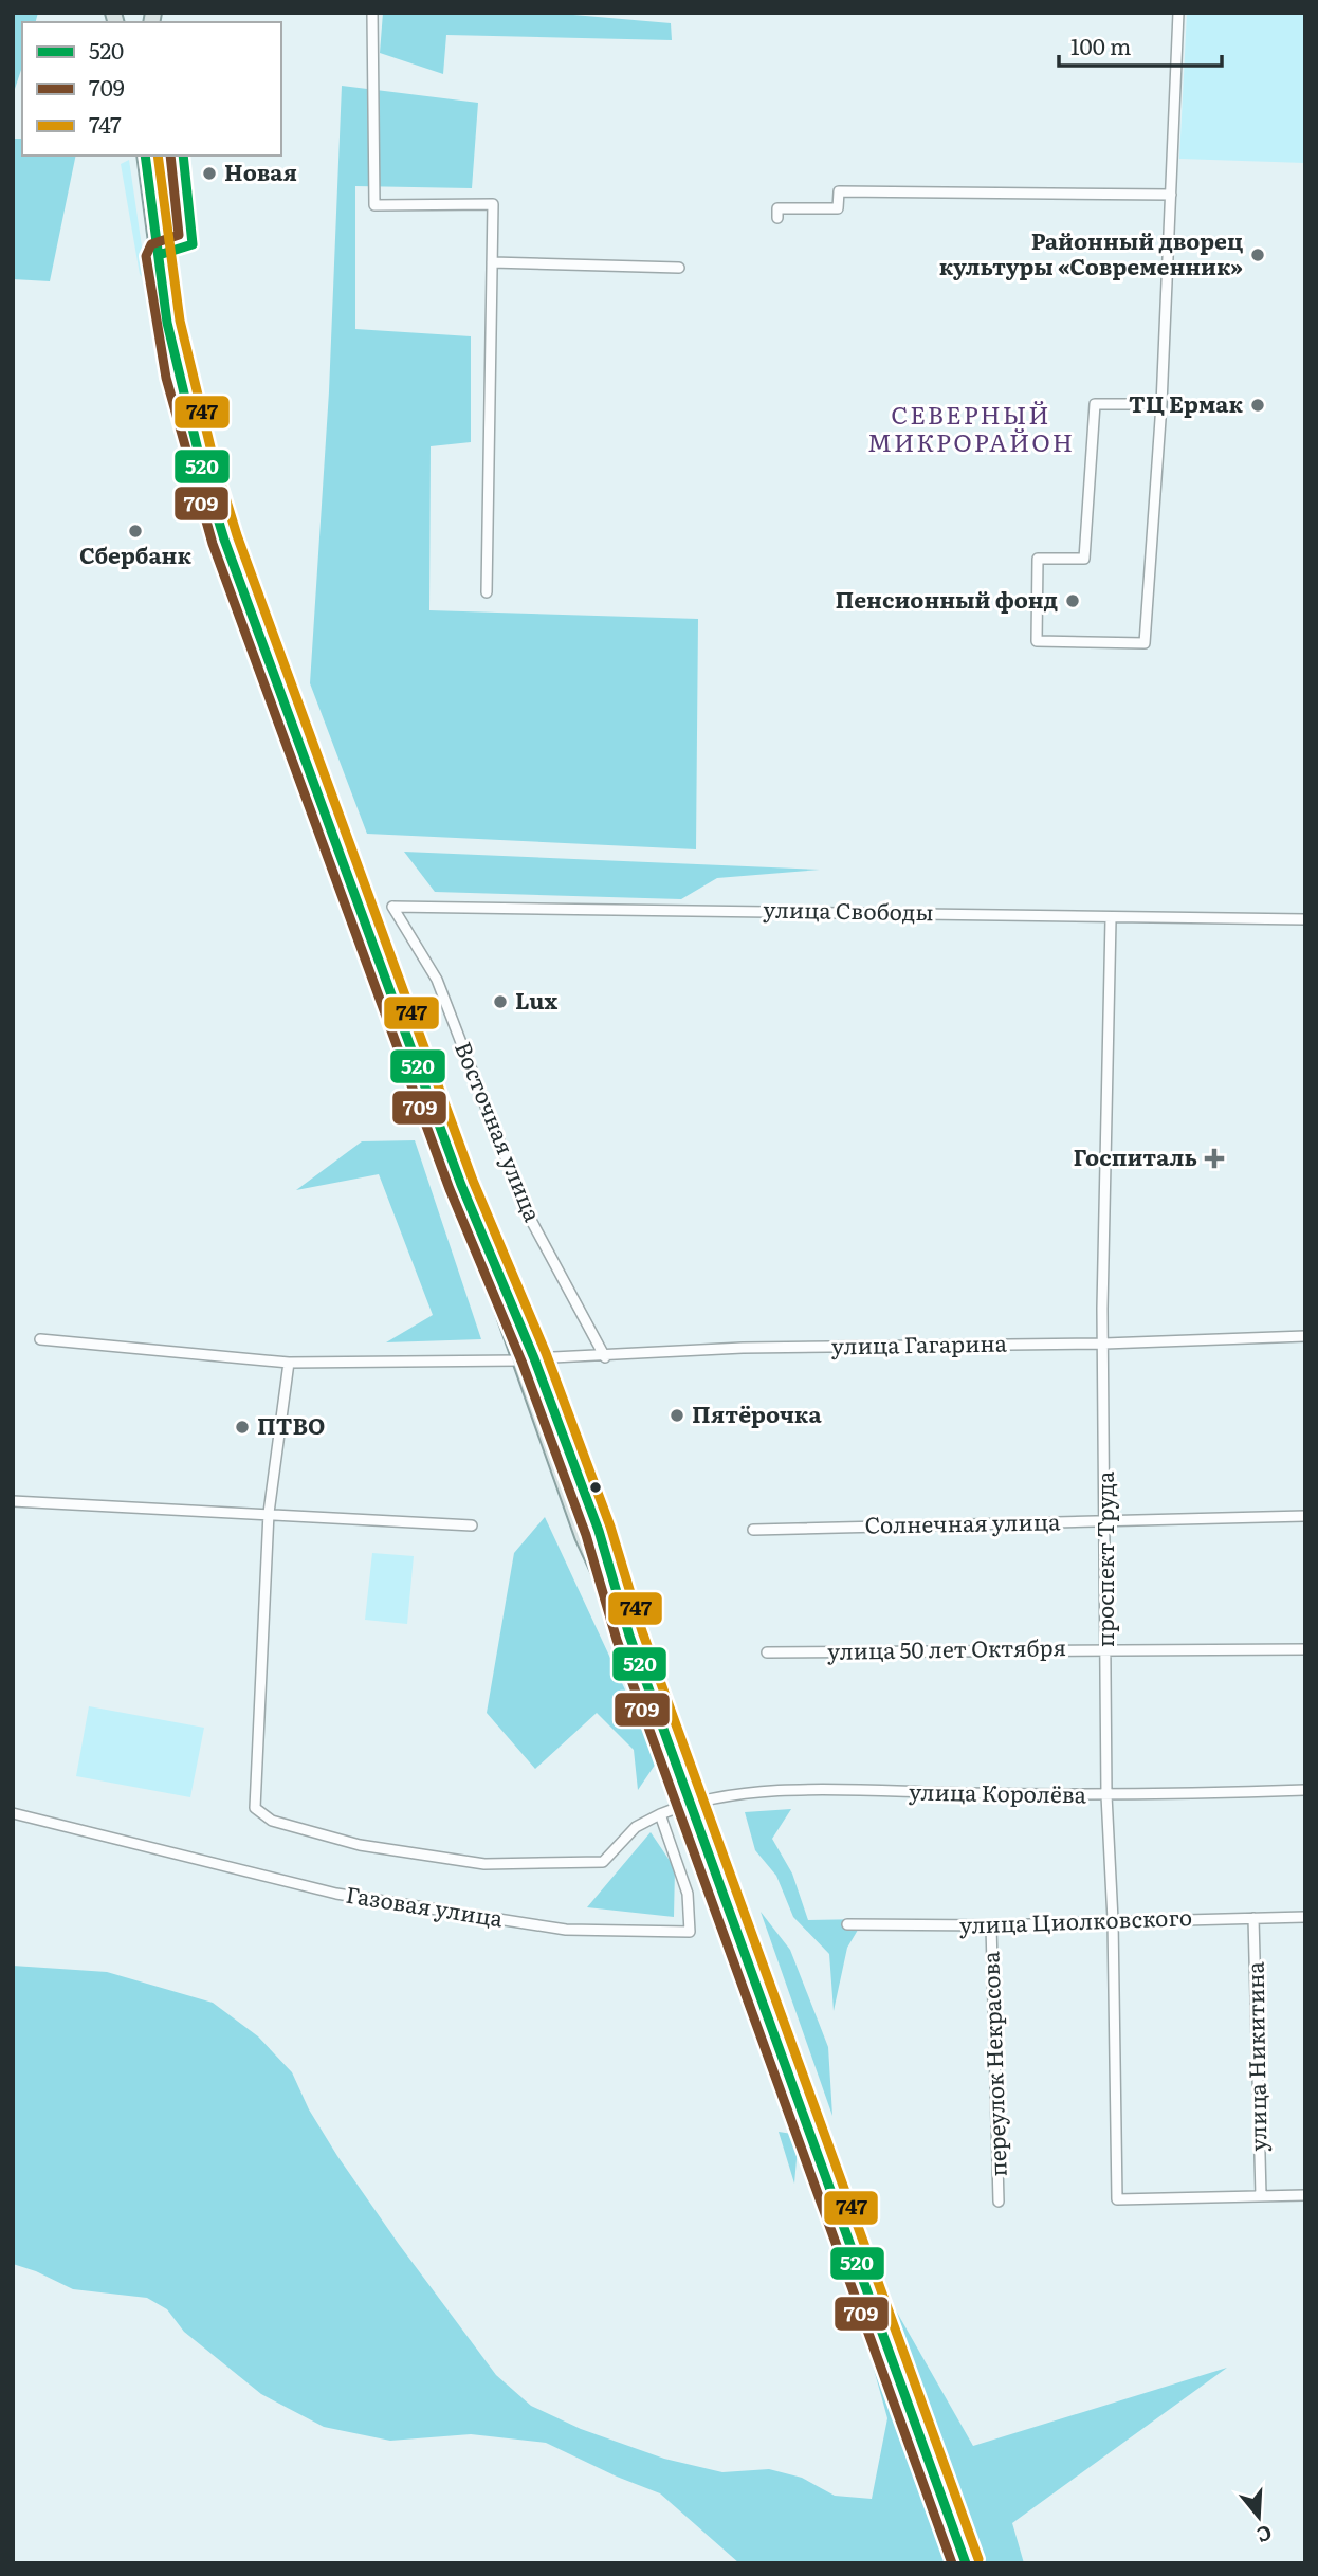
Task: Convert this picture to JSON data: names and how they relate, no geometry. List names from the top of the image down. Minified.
{"streets":{"street":["улица Свободы","Восточная улица","улица Гагарина","Солнечная улица","проспект Труда","улица 50 лет Октября","улица Королёва","Газовая улица","улица Циолковского","улица Никитина","переулок Некрасова"]},"crossings":[["улица Свободы","Восточная улица"],["улица Свободы","проспект Труда"],["Восточная улица","улица Гагарина"],["улица Гагарина","проспект Труда"],["Солнечная улица","проспект Труда"],["проспект Труда","улица 50 лет Октября"],["проспект Труда","улица Королёва"],["проспект Труда","улица Циолковского"],["проспект Труда","улица Никитина"],["улица Циолковского","улица Никитина"],["улица Циолковского","переулок Некрасова"]],"districts":["СЕВЕРНЫЙ МИКРОРАЙОН"],"places":{"other":["Новая","Районный дворец культуры «Современник»","ТЦ Ермак","Сбербанк","Пенсионный фонд","Lux","Пятёрочка","ПТВО"],"health":["Госпиталь"]},"lines":["transit line 520","transit line 709","transit line 747"],"legend":["520","709","747"],"scale_bar":"100 m","north":"bottom"}
